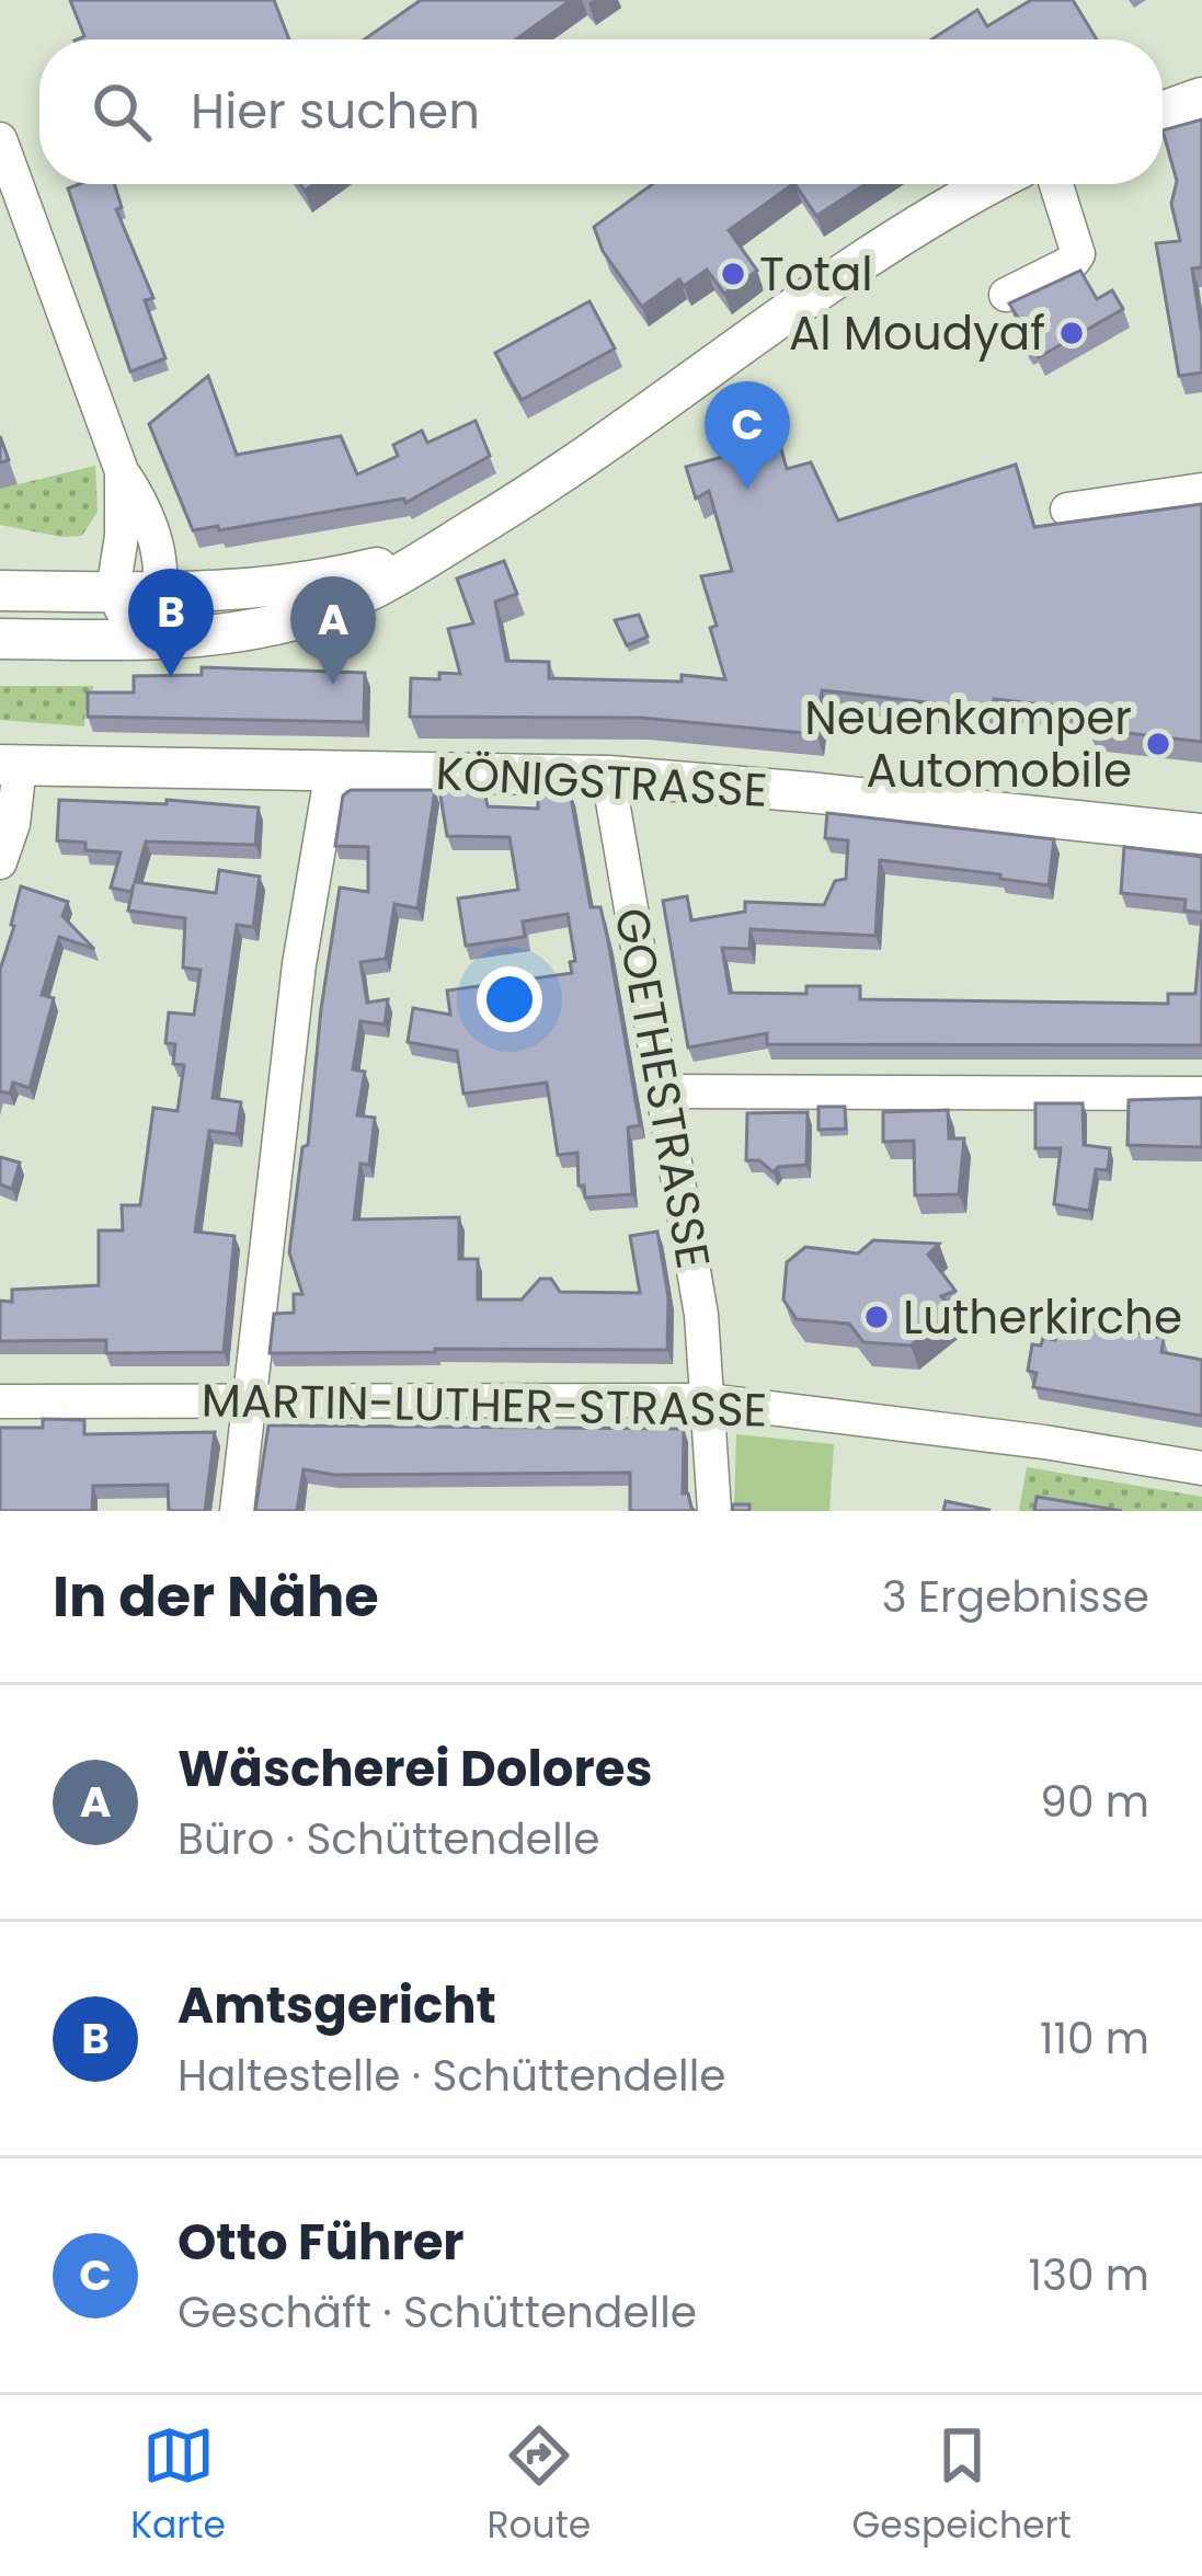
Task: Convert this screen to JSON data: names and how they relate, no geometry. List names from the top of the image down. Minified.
{"streets":{"main road":["KÖNIGSTRASSE"],"street":["GOETHESTRASSE","MARTIN-LUTHER-STRASSE"]},"crossings":[["KÖNIGSTRASSE","GOETHESTRASSE"],["GOETHESTRASSE","MARTIN-LUTHER-STRASSE"]],"places":["Total","Al Moudyaf","Neuenkamper Automobile","Lutherkirche"],"page":{"search":"Hier suchen","pins":["C","B","A"],"heading":["In der Nähe","3 Ergebnisse"],"list":[{"mark":"A","name":"Wäscherei Dolores","note":"Büro · Schüttendelle","value":"90 m"},{"mark":"B","name":"Amtsgericht","note":"Haltestelle · Schüttendelle","value":"110 m"},{"mark":"C","name":"Otto Führer","note":"Geschäft · Schüttendelle","value":"130 m"}],"nav":["Karte","Route","Gespeichert"]}}
